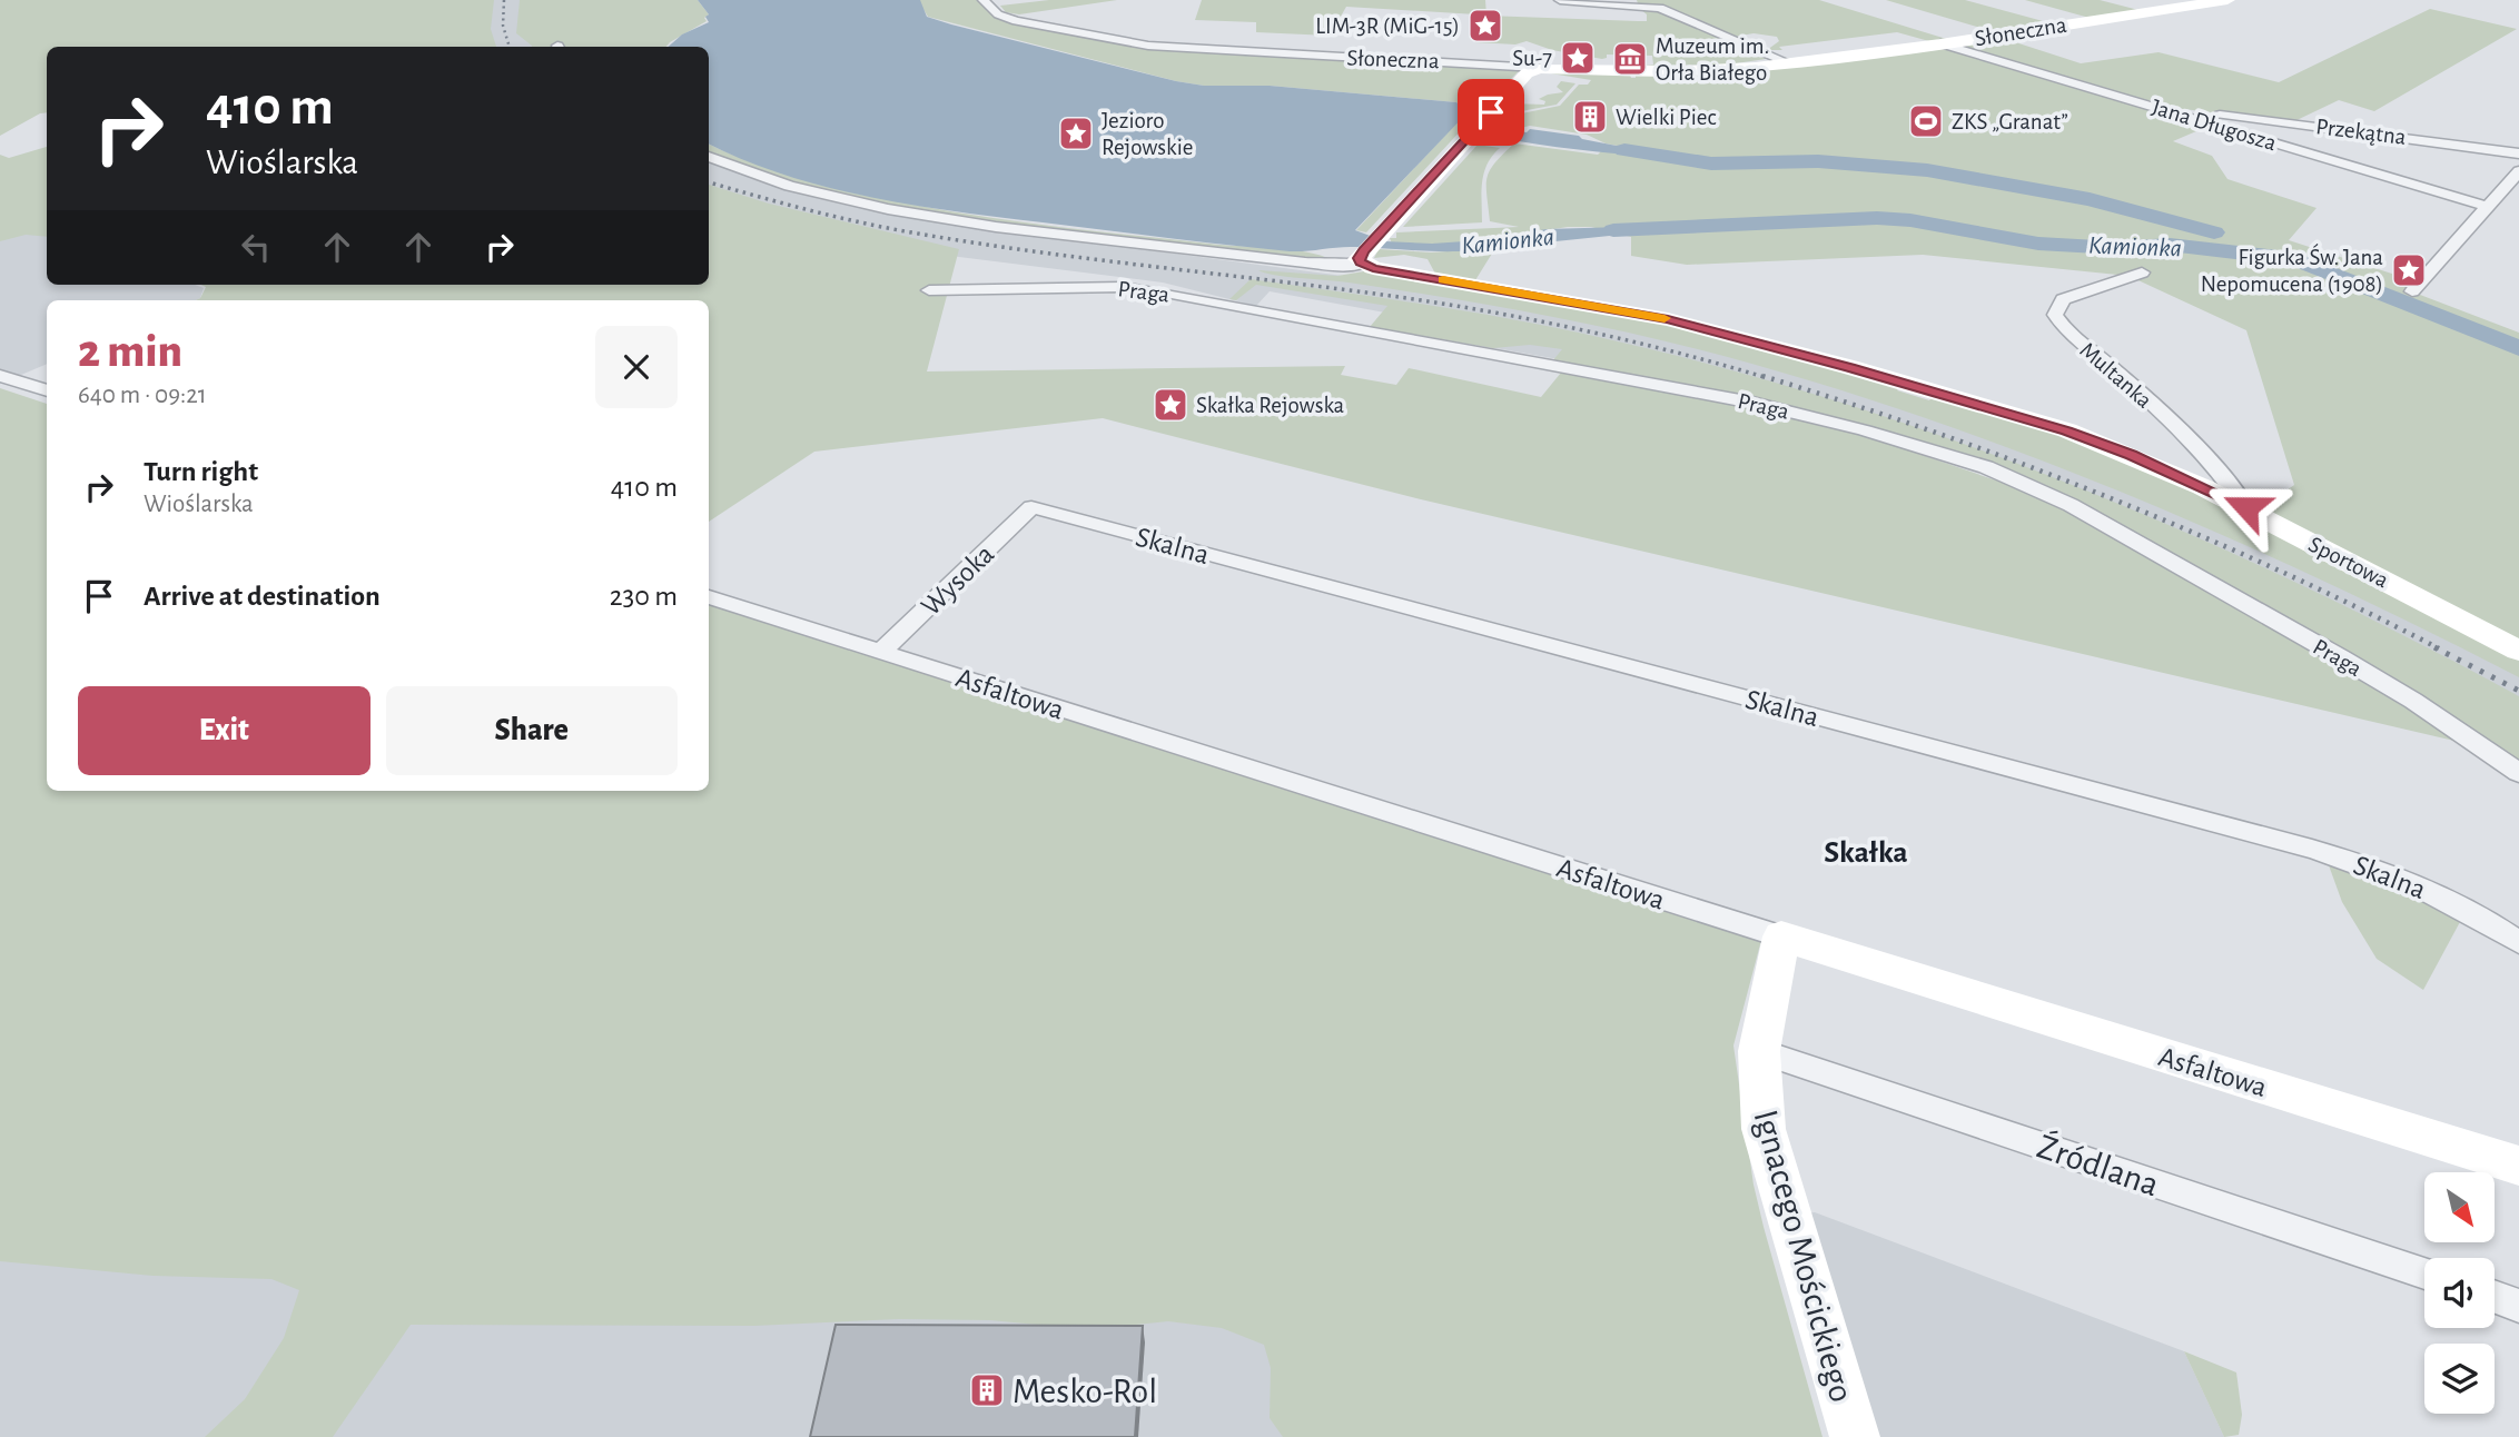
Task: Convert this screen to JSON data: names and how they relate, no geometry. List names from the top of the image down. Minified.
{"streets":{"street":["Słoneczna","Jana Długosza","Przekątna","Praga","Multanka","Skalna","Sportowa","Wysoka","Asfaltowa","Źródlana","Ignacego Mościckiego"]},"crossings":[["Słoneczna","Jana Długosza"],["Jana Długosza","Przekątna"],["Multanka","Sportowa"],["Skalna","Wysoka"],["Wysoka","Asfaltowa"],["Asfaltowa","Ignacego Mościckiego"],["Źródlana","Ignacego Mościckiego"]],"districts":["Skałka"],"water":["Kamionka"],"places":{"place":["LIM-3R (MiG-15)","Su-7","Jezioro Rejowskie","Figurka Św. Jana Nepomucena (1908)","Skałka Rejowska"],"museum":["Muzeum im. Orła Białego"],"building":["Wielki Piec","Mesko-Rol"],"sports":["ZKS „Granat”"]},"north":"bottom right","page":{"turn":["410 m","Wioślarska"],"heading":["2 min","640 m · 09:21"],"list":[{"name":"Turn right","note":"Wioślarska","value":"410 m"},{"name":"Arrive at destination","value":"230 m"}],"buttons":["Exit","Share"]}}
